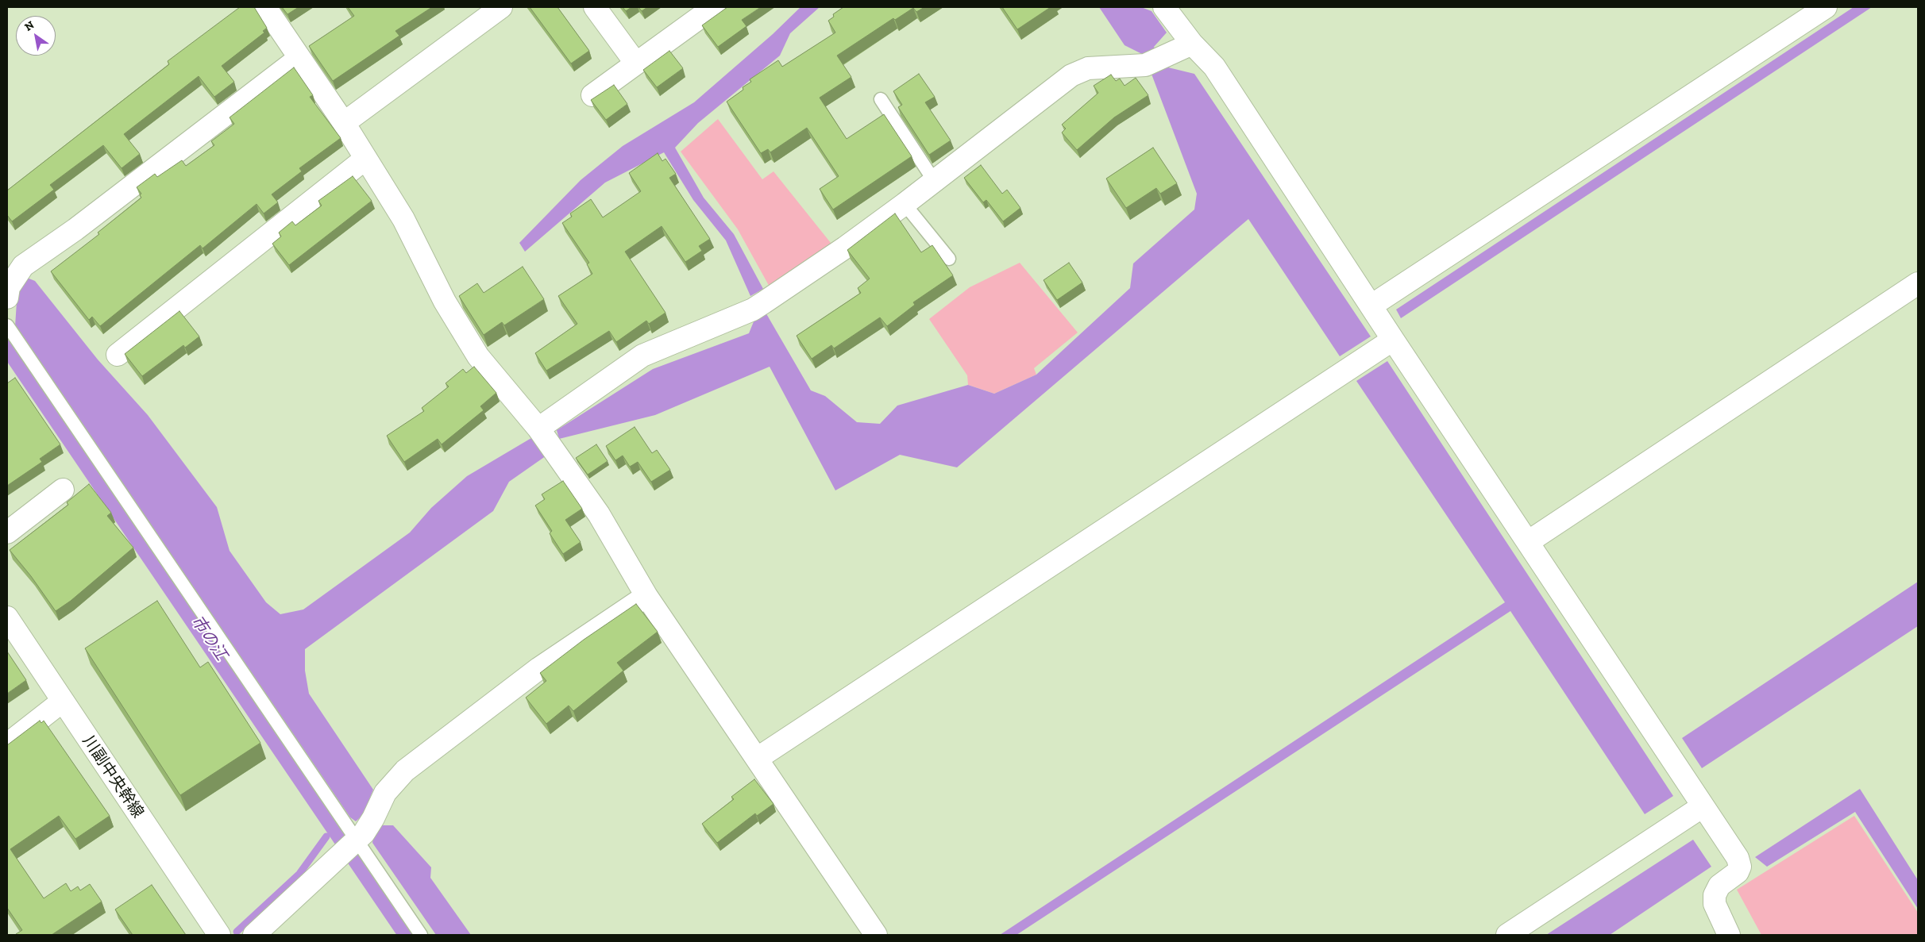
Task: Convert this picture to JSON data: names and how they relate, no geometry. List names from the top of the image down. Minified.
{"streets":{"street":["川副中央幹線"]},"water":["市の江"],"north":"top left"}
